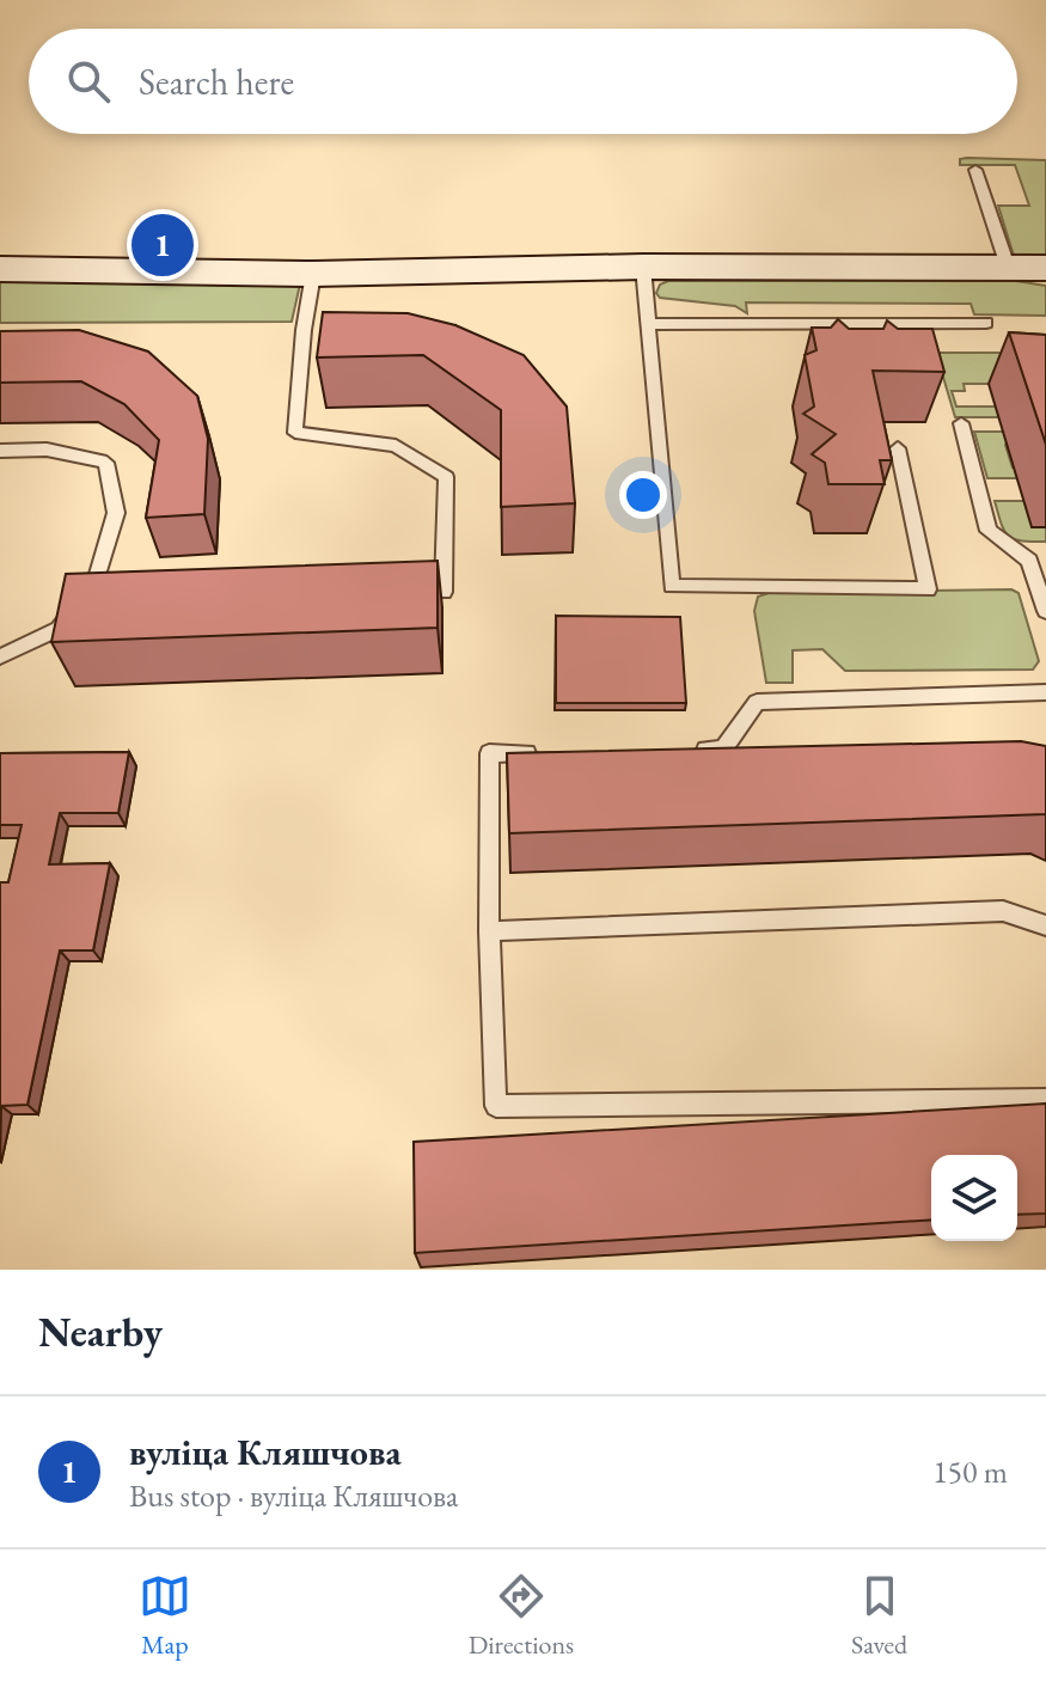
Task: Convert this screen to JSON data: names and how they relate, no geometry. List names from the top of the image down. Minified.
{"page":{"search":"Search here","pins":"1","heading":"Nearby","list":[{"mark":"1","name":"вуліца Кляшчова","note":"Bus stop · вуліца Кляшчова","value":"150 m"}],"nav":["Map","Directions","Saved"]}}
